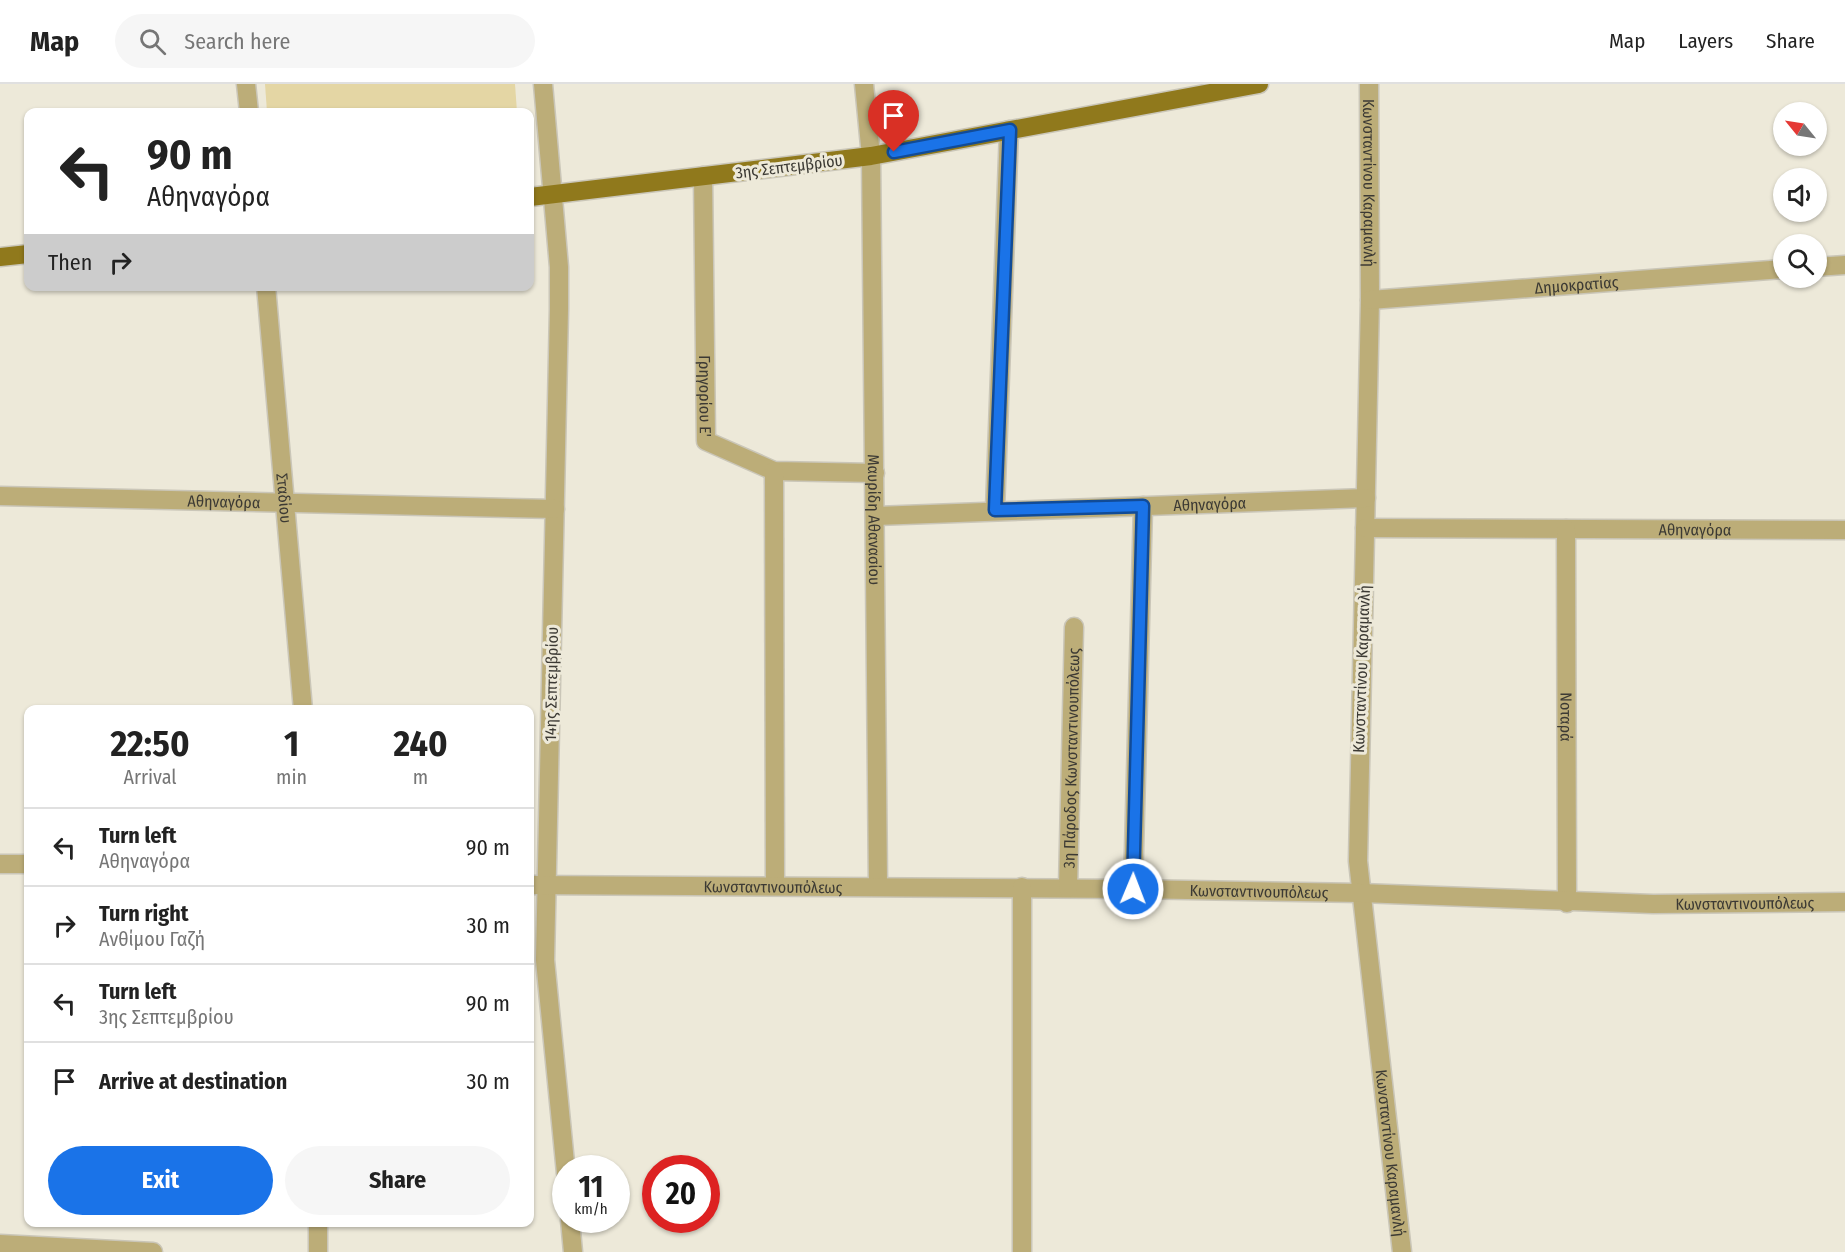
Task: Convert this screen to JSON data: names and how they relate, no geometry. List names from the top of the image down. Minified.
{"streets":{"main road":["3ης Σεπτεμβρίου"],"street":["Κωνσταντίνου Καραμανλή","Δημοκρατίας","Γρηγορίου Ε'","Σταδίου","Αθηναγόρα","Μαυρίδη Αθανασίου","14ης Σεπτεμβρίου","Νοταρά","3η Πάροδος Κωνσταντινουπόλεως","Κωνσταντινουπόλεως"]},"crossings":[["3ης Σεπτεμβρίου","Γρηγορίου Ε'"],["3ης Σεπτεμβρίου","Μαυρίδη Αθανασίου"],["3ης Σεπτεμβρίου","14ης Σεπτεμβρίου"],["Κωνσταντίνου Καραμανλή","Δημοκρατίας"],["Κωνσταντίνου Καραμανλή","Αθηναγόρα"],["Κωνσταντίνου Καραμανλή","Κωνσταντινουπόλεως"],["Γρηγορίου Ε'","Μαυρίδη Αθανασίου"],["Σταδίου","Αθηναγόρα"],["Αθηναγόρα","Μαυρίδη Αθανασίου"],["Αθηναγόρα","14ης Σεπτεμβρίου"],["Αθηναγόρα","Νοταρά"],["Μαυρίδη Αθανασίου","Κωνσταντινουπόλεως"],["14ης Σεπτεμβρίου","Κωνσταντινουπόλεως"],["Νοταρά","Κωνσταντινουπόλεως"],["3η Πάροδος Κωνσταντινουπόλεως","Κωνσταντινουπόλεως"]],"north":"top left","page":{"header":"Map","search":"Search here","nav":["Map","Layers","Share"],"turn":["90 m","Αθηναγόρα"],"then":"Then","eta":["22:50","Arrival","1","min","240","m"],"list":[{"name":"Turn left","note":"Αθηναγόρα","value":"90 m"},{"name":"Turn right","note":"Ανθίμου Γαζή","value":"30 m"},{"name":"Turn left","note":"3ης Σεπτεμβρίου","value":"90 m"},{"name":"Arrive at destination","value":"30 m"}],"buttons":["Exit","Share"],"speed":"11 km/h","limit":"20"}}
